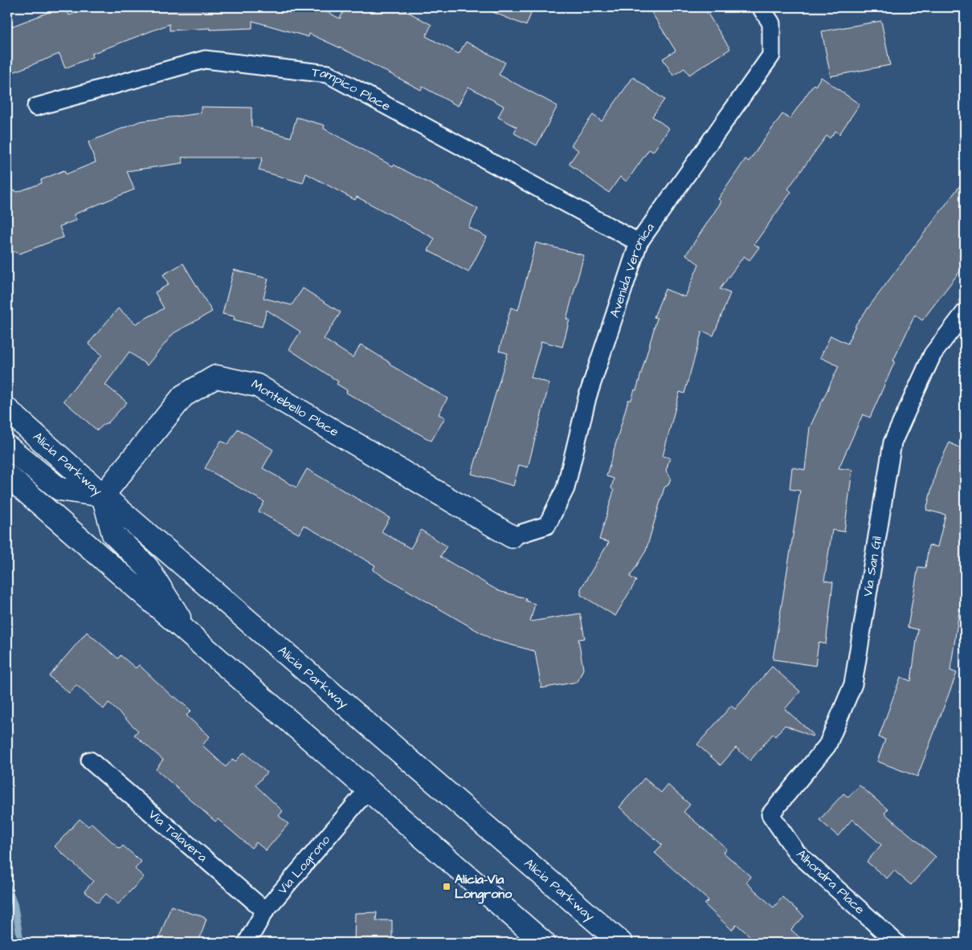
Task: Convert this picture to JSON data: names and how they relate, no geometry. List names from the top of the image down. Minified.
{"streets":{"main road":["Montebello Place","Alicia Parkway"],"street":["Tampico Place","Avenida Veronica","Via San Gil","Via Talavera","Via Logrono","Alhondra Place"]},"crossings":[["Tampico Place","Avenida Veronica"],["Avenida Veronica","Montebello Place"],["Montebello Place","Alicia Parkway"],["Via San Gil","Alhondra Place"],["Via Talavera","Via Logrono"]],"places":{"transit":["Alicia-Via Longrono"]}}
